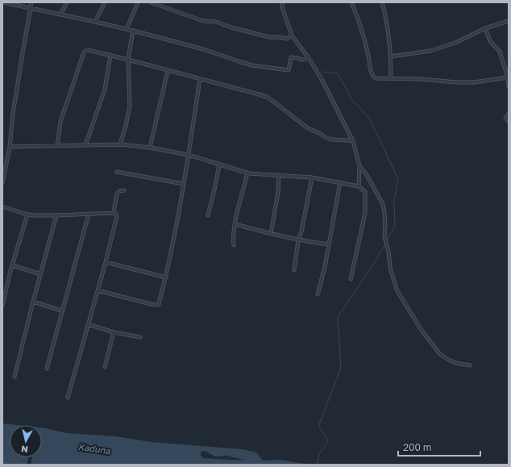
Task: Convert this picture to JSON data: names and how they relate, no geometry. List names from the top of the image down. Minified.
{"water":["Kaduna"],"scale_bar":"200 m","north":"bottom"}
